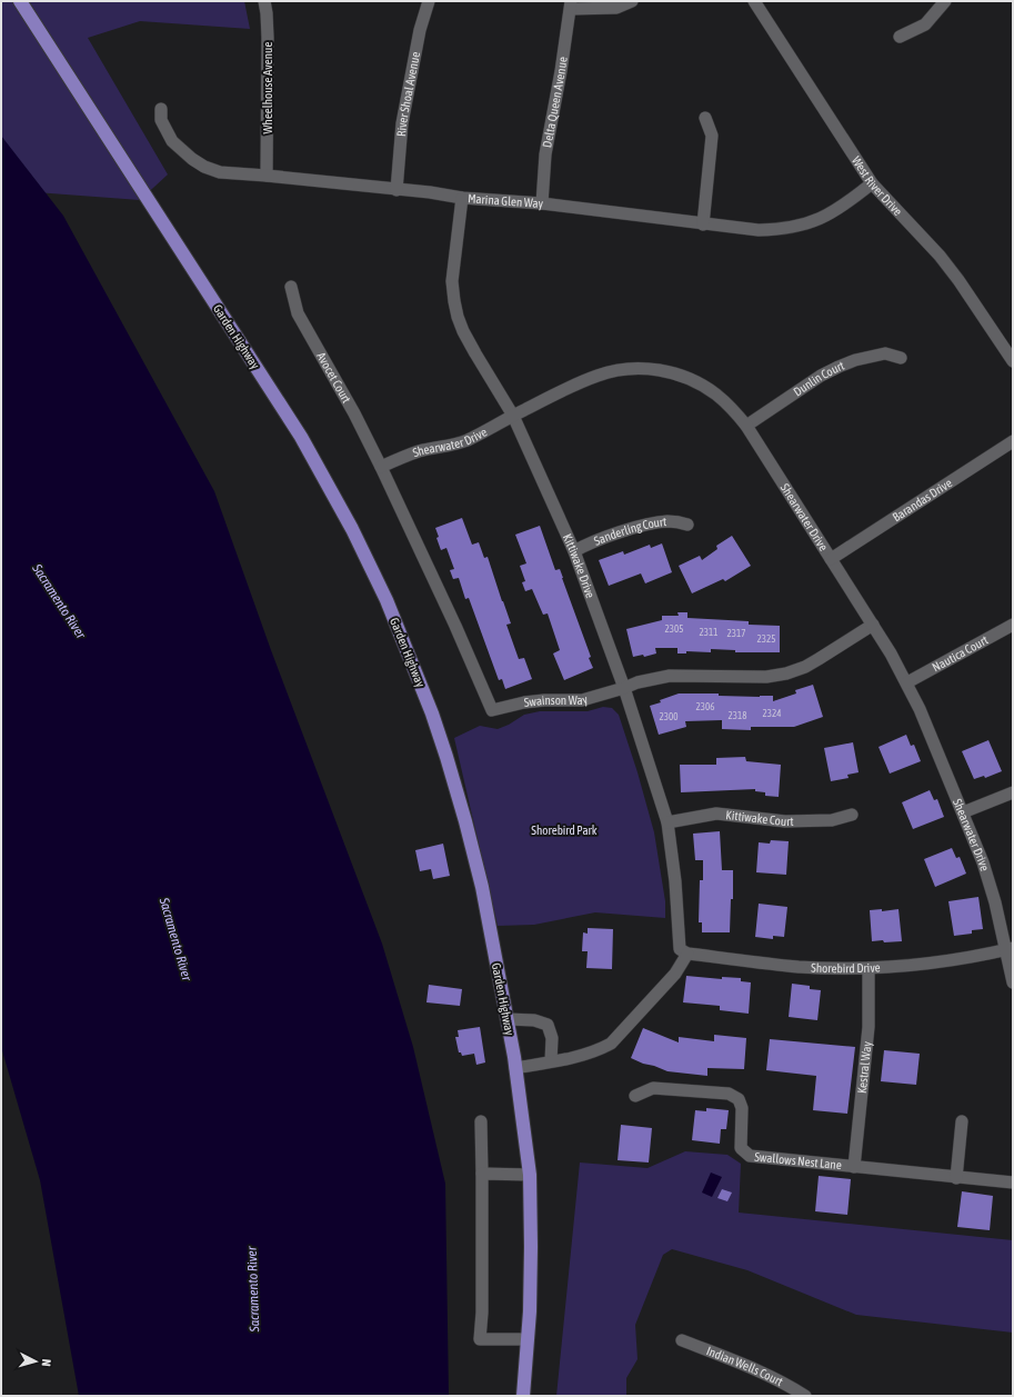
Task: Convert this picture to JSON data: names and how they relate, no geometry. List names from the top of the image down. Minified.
{"streets":{"main road":["Garden Highway"],"street":["Wheelhouse Avenue","River Shoal Avenue","Delta Queen Avenue","West River Drive","Marina Glen Way","Avocet Court","Dunlin Court","Shearwater Drive","Barandas Drive","Sanderling Court","Kittiwake Drive","Nautica Court","Swainson Way","Kittiwake Court","Shorebird Drive","Kestral Way","Swallows Nest Lane","Indian Wells Court"]},"crossings":[["Wheelhouse Avenue","Marina Glen Way"],["River Shoal Avenue","Marina Glen Way"],["Delta Queen Avenue","Marina Glen Way"],["West River Drive","Marina Glen Way"],["Marina Glen Way","Kittiwake Drive"],["Avocet Court","Shearwater Drive"],["Avocet Court","Swainson Way"],["Dunlin Court","Shearwater Drive"],["Shearwater Drive","Barandas Drive"],["Shearwater Drive","Kittiwake Drive"],["Shearwater Drive","Nautica Court"],["Shearwater Drive","Swainson Way"],["Shearwater Drive","Shorebird Drive"],["Sanderling Court","Kittiwake Drive"],["Kittiwake Drive","Swainson Way"],["Kittiwake Drive","Kittiwake Court"],["Kittiwake Drive","Shorebird Drive"],["Shorebird Drive","Kestral Way"],["Kestral Way","Swallows Nest Lane"]],"water":["Sacramento River"],"parks":["Shorebird Park"],"house_numbers":["2305","2311","2317","2325","2306","2324","2318","2300"],"north":"right"}
